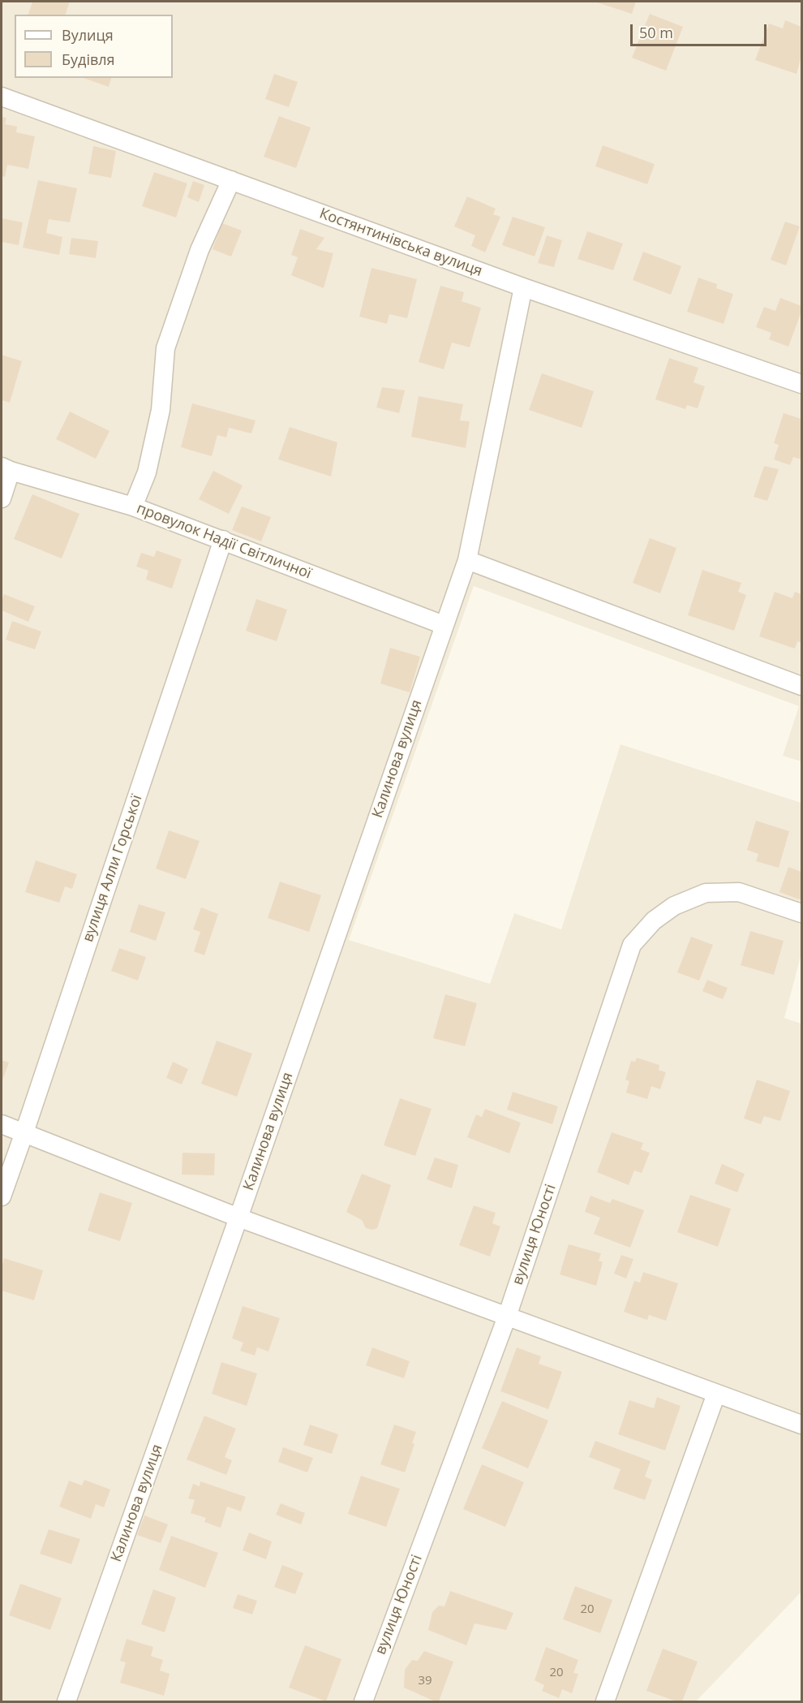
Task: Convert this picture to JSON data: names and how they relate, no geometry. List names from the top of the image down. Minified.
{"streets":{"street":["Костянтинівська вулиця","провулок Надії Світличної","Калинова вулиця","вулиця Алли Горської","вулиця Юності"]},"crossings":[["Костянтинівська вулиця","Калинова вулиця"],["провулок Надії Світличної","Калинова вулиця"],["провулок Надії Світличної","вулиця Алли Горської"]],"house_numbers":["20","20","39"],"legend":["Вулиця","Будівля"],"scale_bar":"50 m"}
